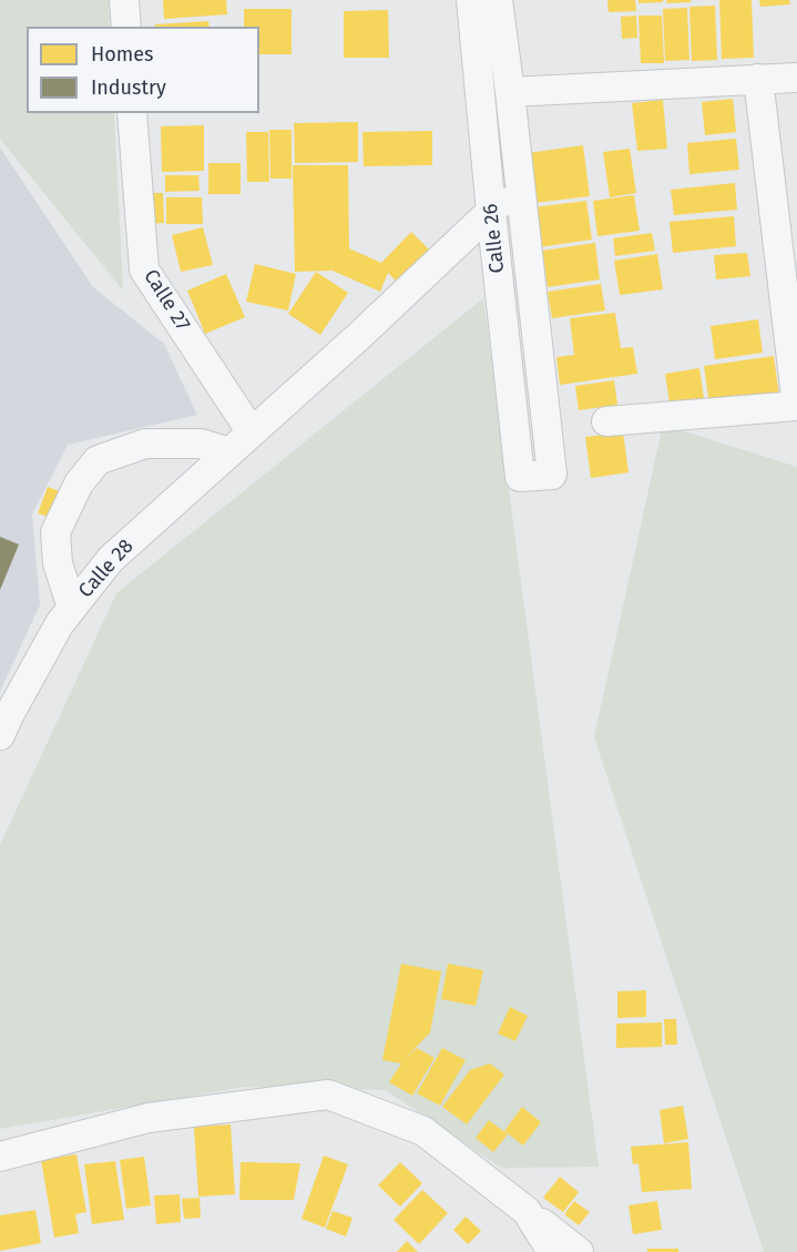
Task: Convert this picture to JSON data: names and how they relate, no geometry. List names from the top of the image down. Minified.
{"streets":{"street":["Calle 26","Calle 27","Calle 28"]},"crossings":[["Calle 26","Calle 28"],["Calle 27","Calle 28"]],"legend":["Homes","Industry"]}
